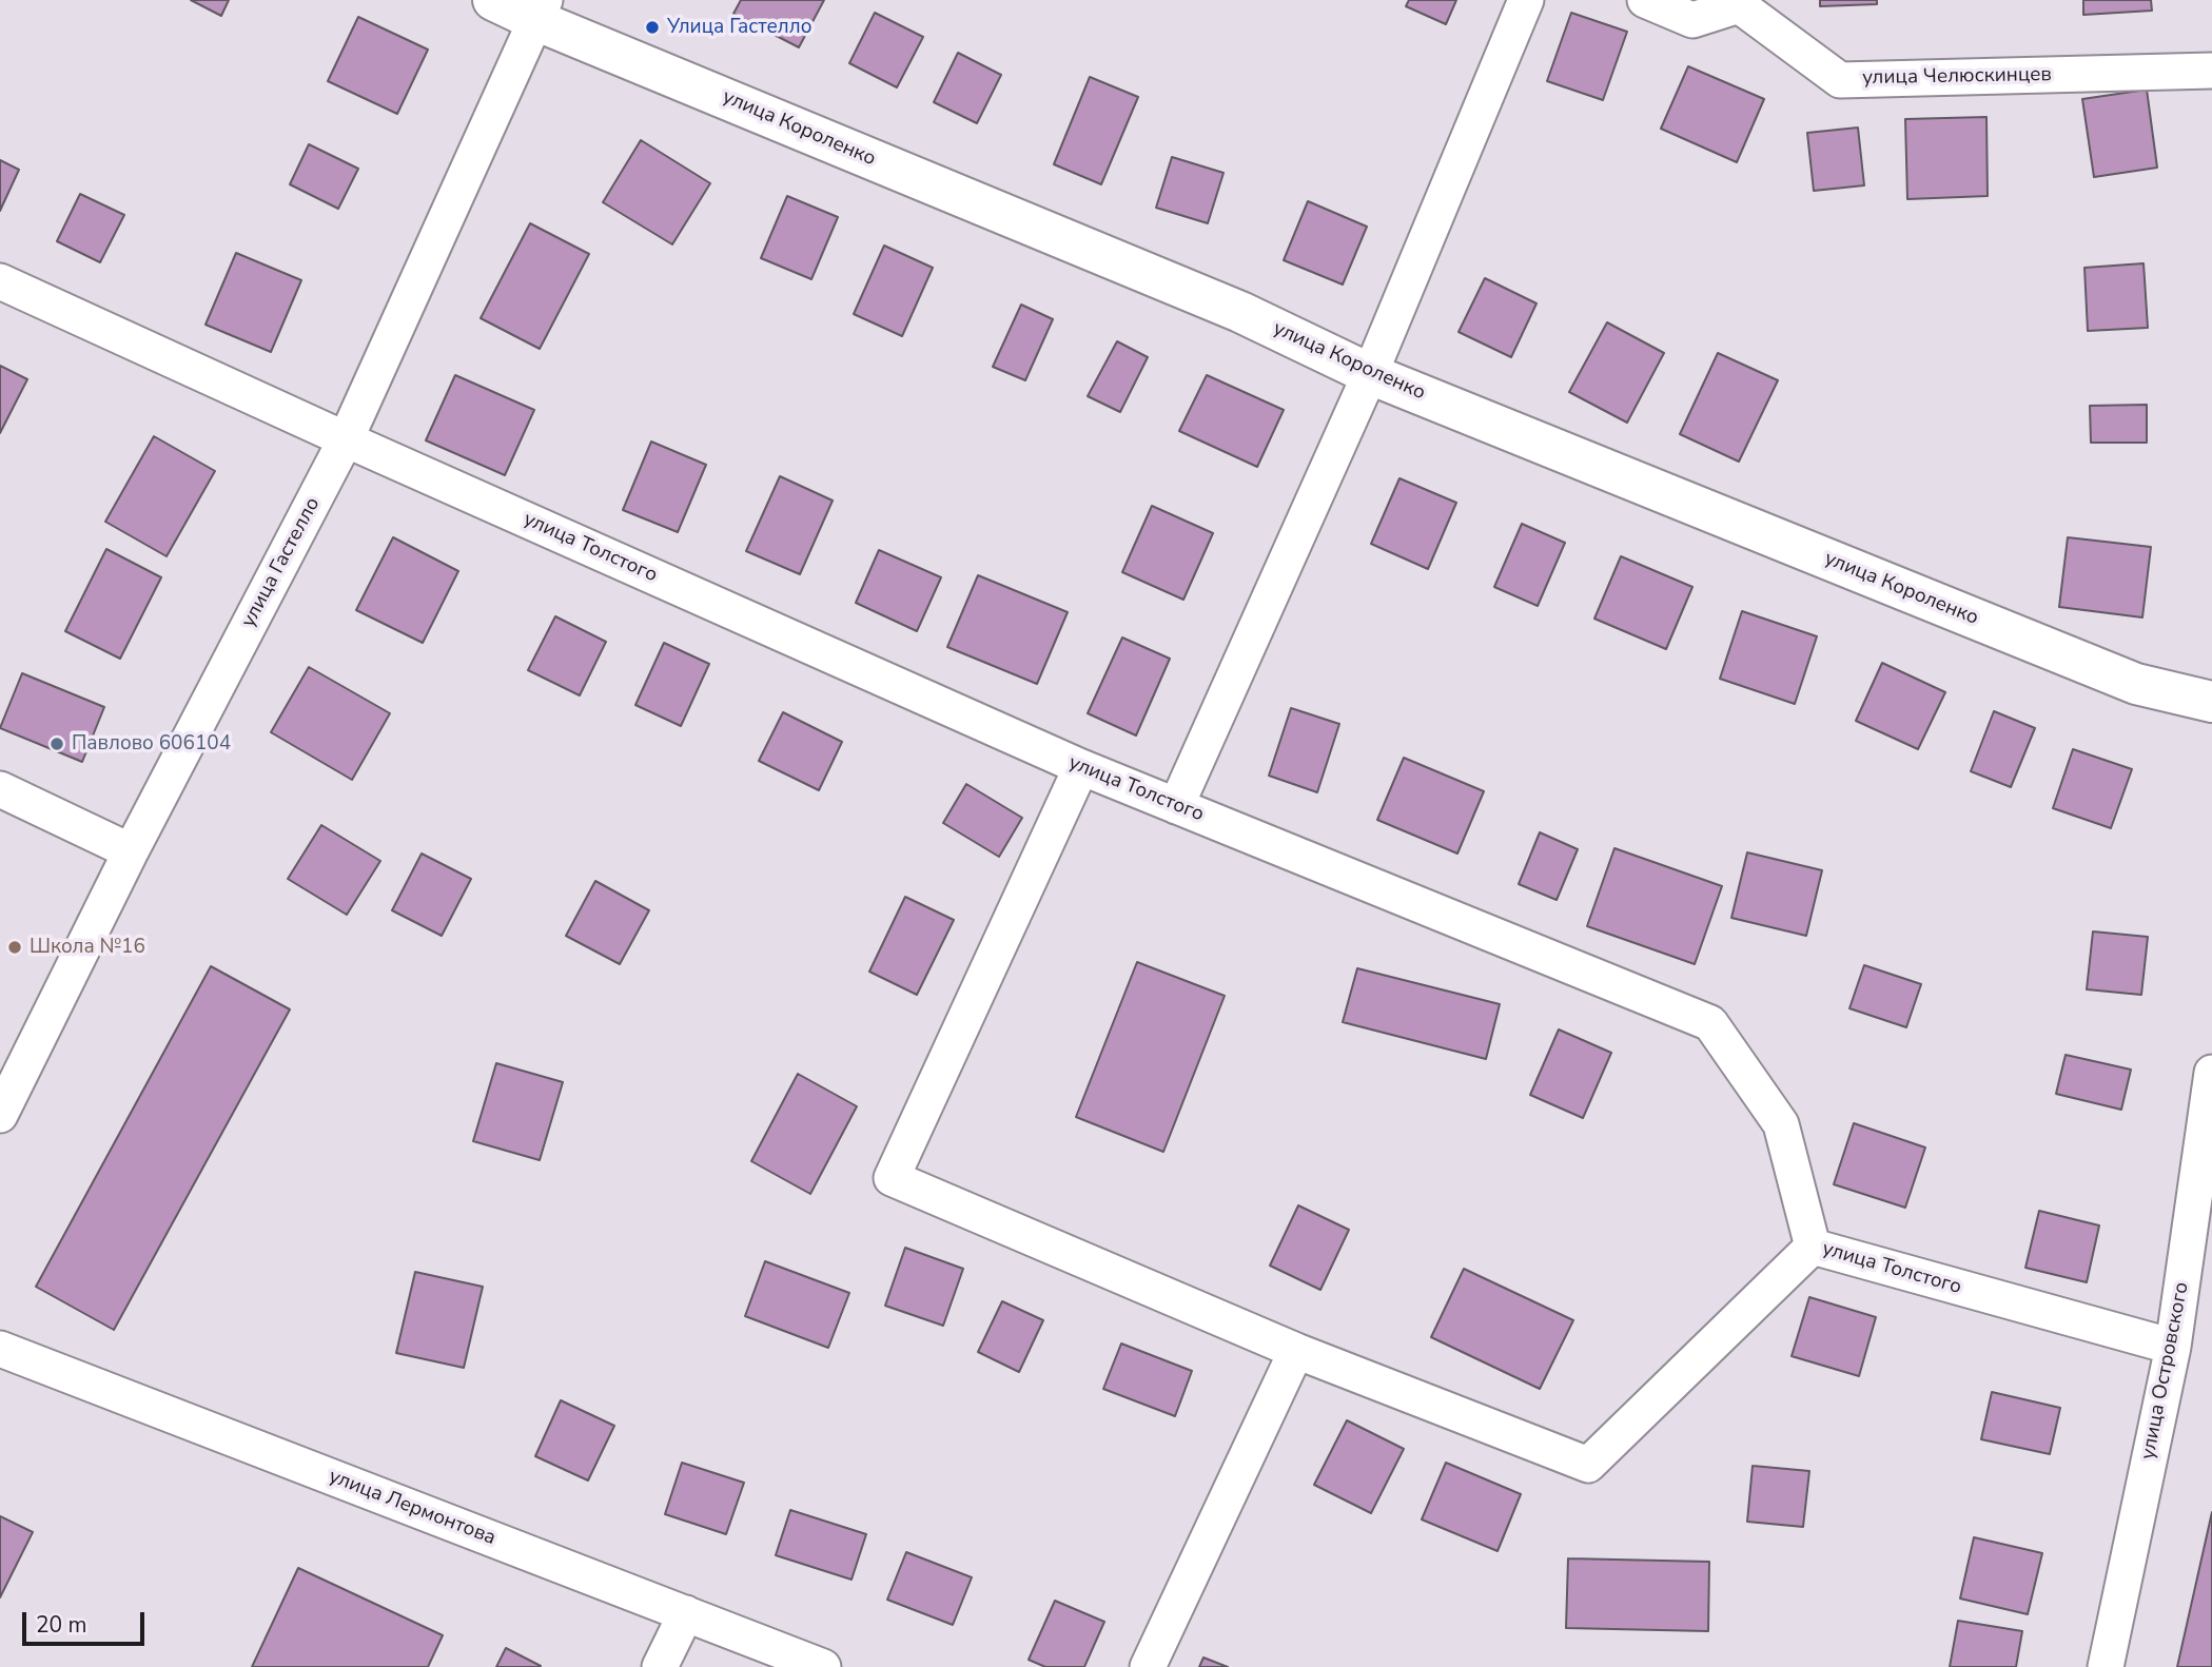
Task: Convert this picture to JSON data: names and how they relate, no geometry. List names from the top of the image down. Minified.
{"streets":{"street":["улица Челюскинцев","улица Короленко","улица Толстого","улица Гастелло","улица Островского","улица Лермонтова"]},"crossings":[["улица Короленко","улица Гастелло"],["улица Толстого","улица Гастелло"],["улица Толстого","улица Островского"]],"places":["Улица Гастелло","Павлово 606104","Школа №16"],"scale_bar":"20 m"}
